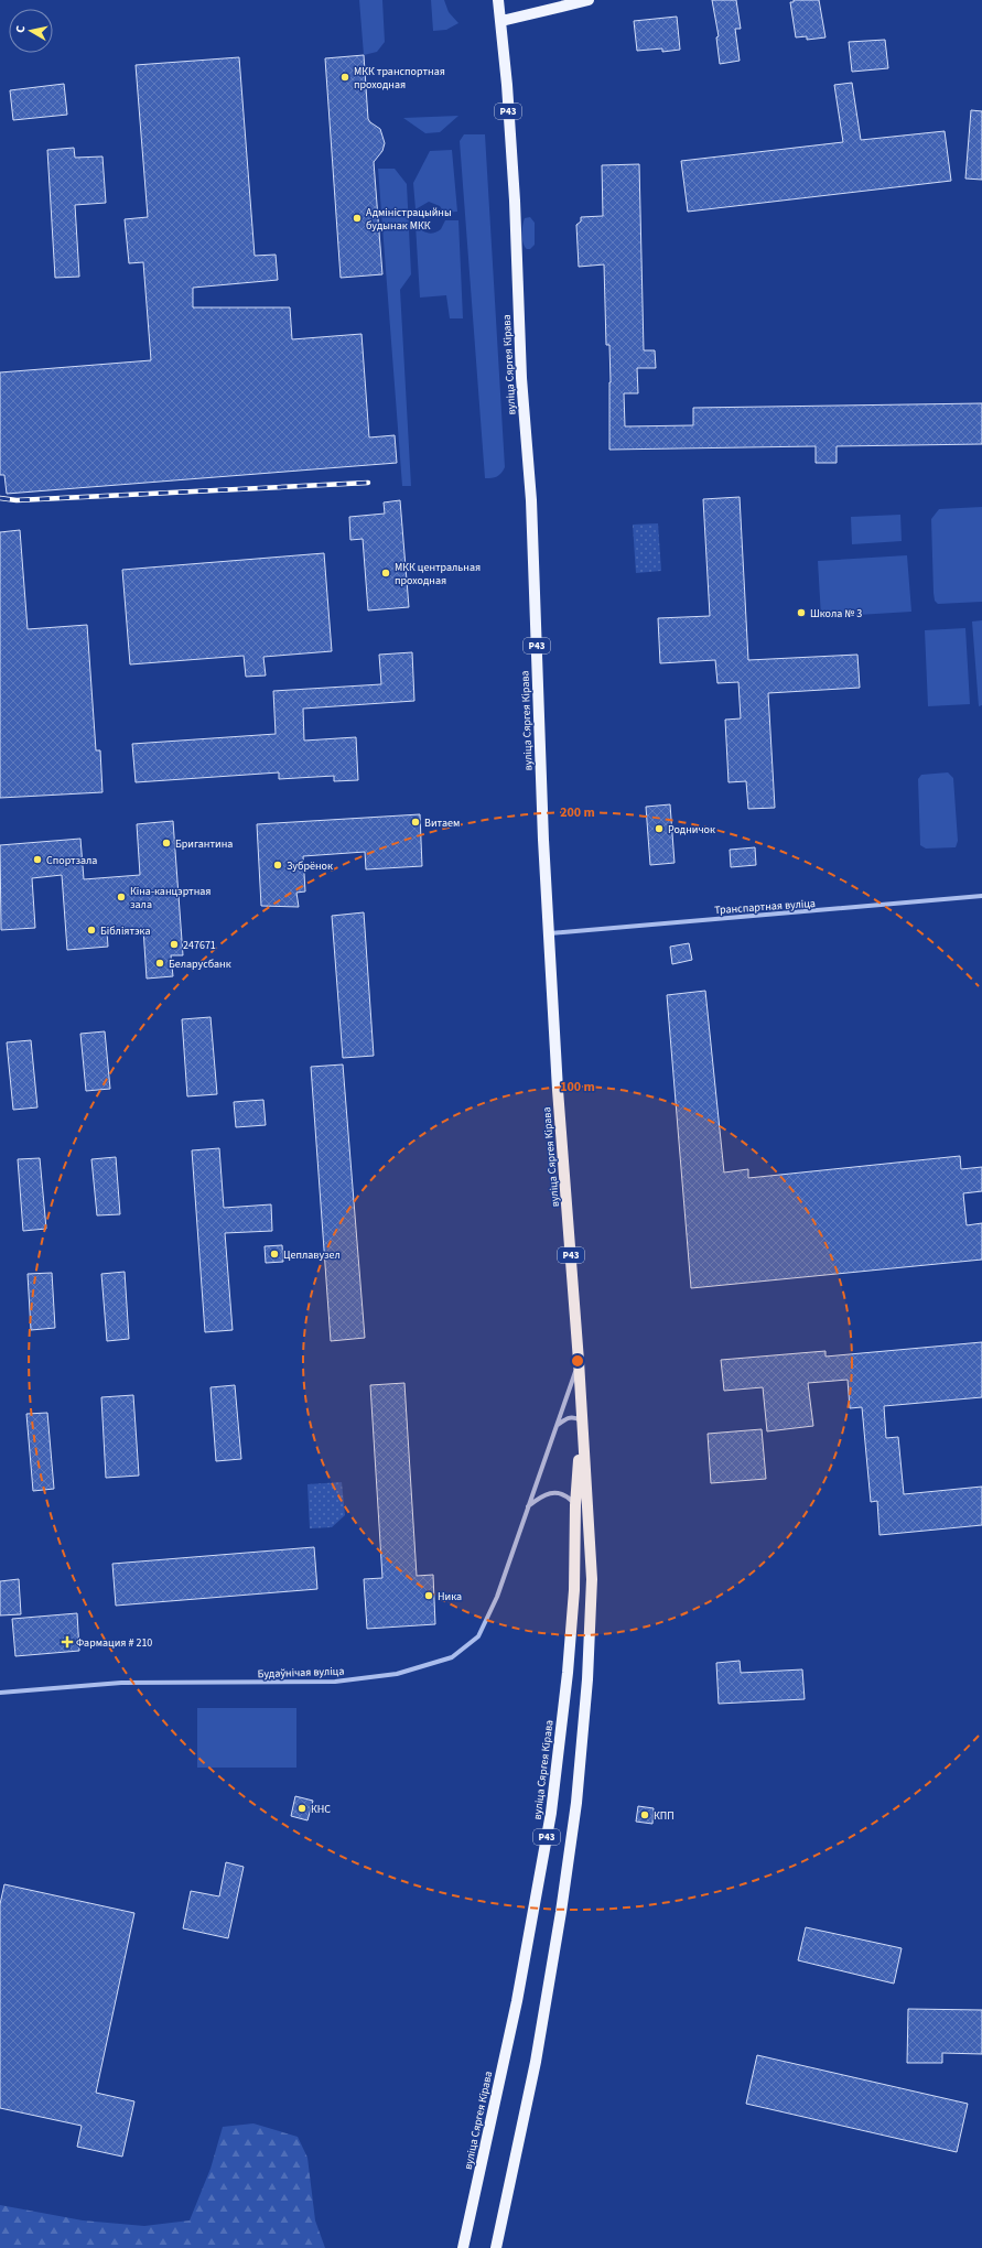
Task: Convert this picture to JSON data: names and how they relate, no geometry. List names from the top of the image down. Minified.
{"streets":{"main road":["Р43","вуліца Сяргея Кірава"],"street":["Транспартная вуліца","Будаўнічая вуліца"]},"crossings":[["вуліца Сяргея Кірава","Транспартная вуліца"],["вуліца Сяргея Кірава","Будаўнічая вуліца"]],"places":{"other":["МКК транспортная проходная","Адміністрацыйны будынак МКК","МКК центральная проходная","Школа № 3","Витаем","Родничок","Бригантина","Спортзала","Зубрёнок","Кіна-канцэртная зала","Бібліятэка","247671","Беларусбанк","Цеплавузел","Ника","КНС","КПП"],"health":["Фармация # 210"]},"north":"left","rings":["200 m","100 m"]}
